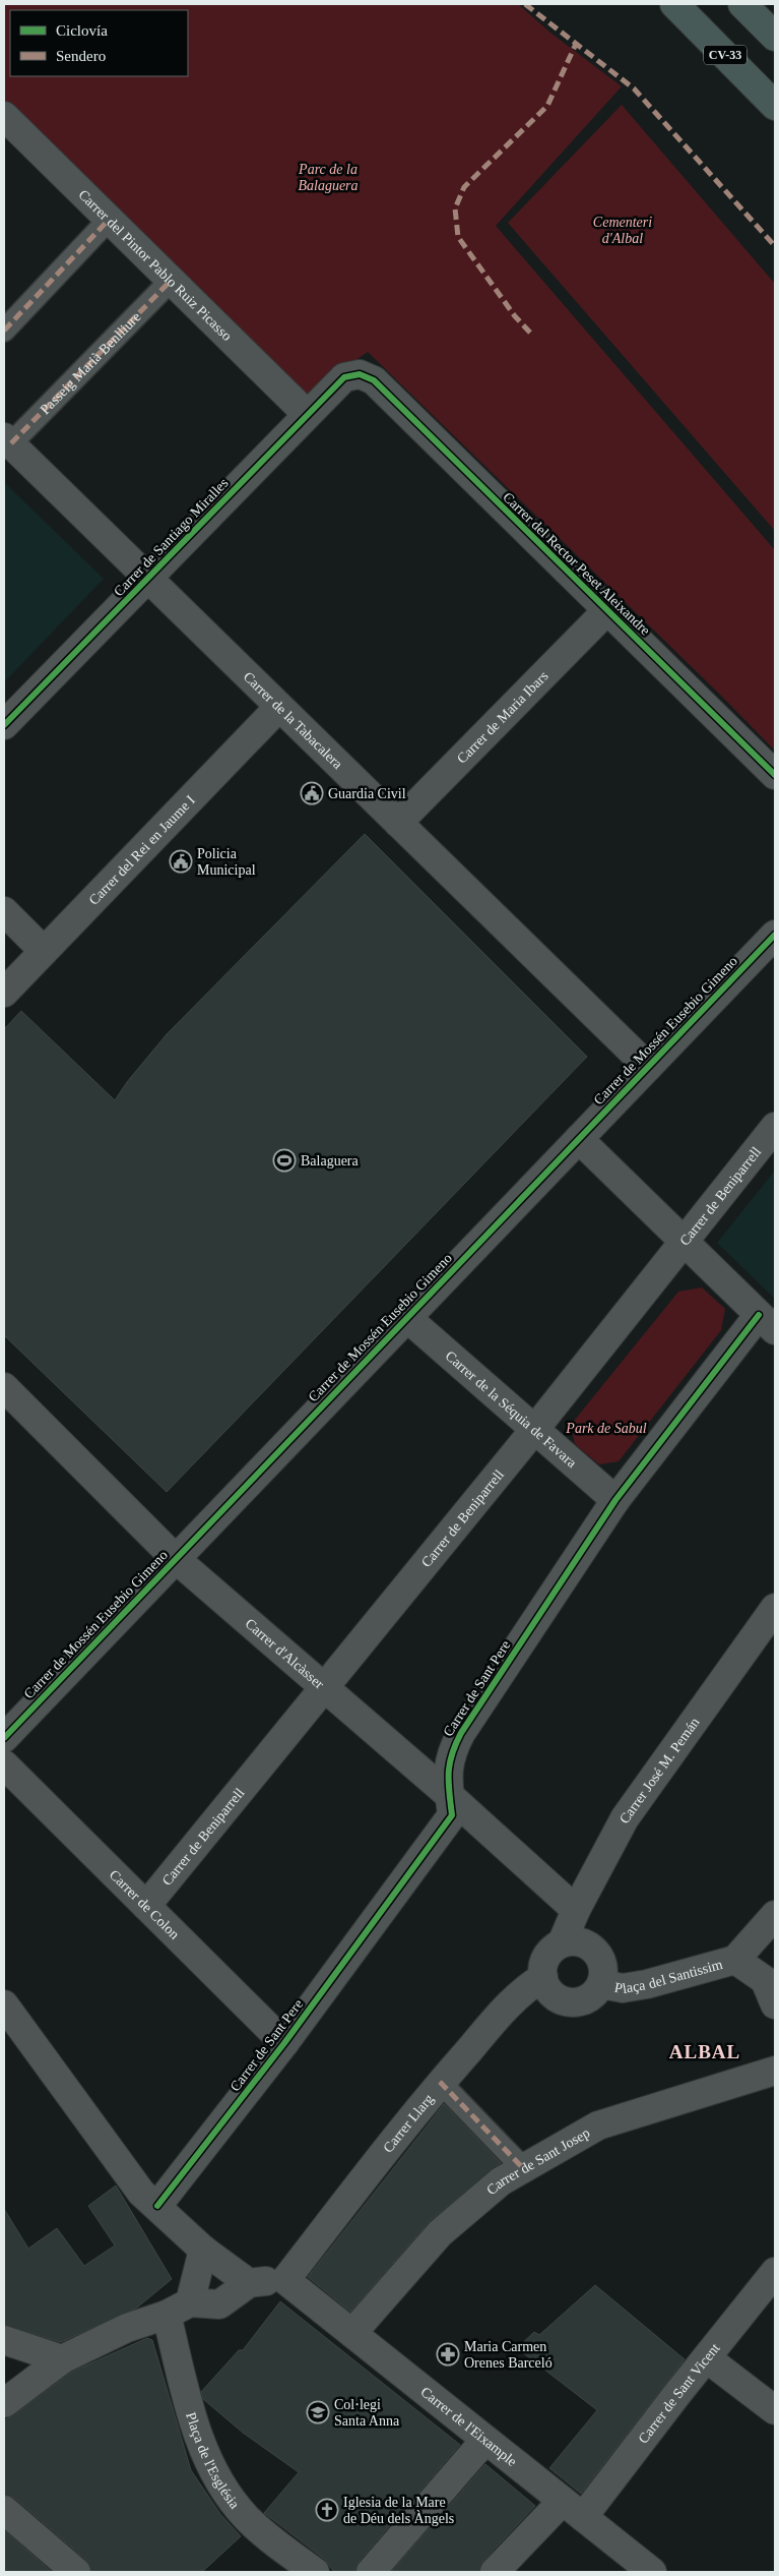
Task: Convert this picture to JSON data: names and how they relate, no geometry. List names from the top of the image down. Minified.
{"streets":{"highway":["CV-33"],"street":["Carrer del Pintor Pablo Ruiz Picasso","Passeig Marià Benlliure","Carrer de Santiago Miralles","Carrer del Rector Peset Aleixandre","Carrer de Maria Ibars","Carrer de la Tabacalera","Carrer del Rei en Jaume I","Carrer de Mossén Eusebio Gimeno","Carrer de Beniparrell","Carrer de la Séquia de Favara","Carrer d'Alcàsser","Carrer de Sant Pere","Carrer José M. Pemán","Carrer de Colon","Plaça del Santissim","Carrer Llarg","Carrer de Sant Josep","Carrer de Sant Vicent","Carrer de l'Eixample","Plaça de l'Església"]},"crossings":[["Carrer del Pintor Pablo Ruiz Picasso","Passeig Marià Benlliure"],["Carrer del Pintor Pablo Ruiz Picasso","Carrer de Santiago Miralles"],["Passeig Marià Benlliure","Carrer de la Tabacalera"],["Carrer de Santiago Miralles","Carrer del Rector Peset Aleixandre"],["Carrer de Santiago Miralles","Carrer de la Tabacalera"],["Carrer del Rector Peset Aleixandre","Carrer de Maria Ibars"],["Carrer de Maria Ibars","Carrer de la Tabacalera"],["Carrer de la Tabacalera","Carrer del Rei en Jaume I"],["Carrer de la Tabacalera","Carrer de Mossén Eusebio Gimeno"],["Carrer de Mossén Eusebio Gimeno","Carrer de la Séquia de Favara"],["Carrer de Mossén Eusebio Gimeno","Carrer d'Alcàsser"],["Carrer de Beniparrell","Carrer de la Séquia de Favara"],["Carrer de Beniparrell","Carrer d'Alcàsser"],["Carrer de Beniparrell","Carrer de Colon"],["Carrer de la Séquia de Favara","Carrer de Sant Pere"],["Carrer d'Alcàsser","Carrer de Sant Pere"],["Carrer d'Alcàsser","Carrer José M. Pemán"],["Carrer de Sant Pere","Carrer de Colon"],["Carrer José M. Pemán","Plaça del Santissim"],["Carrer José M. Pemán","Carrer Llarg"],["Plaça del Santissim","Carrer Llarg"],["Carrer Llarg","Carrer de l'Eixample"],["Carrer de Sant Josep","Carrer de l'Eixample"],["Carrer de Sant Vicent","Carrer de l'Eixample"]],"districts":["ALBAL"],"parks":["Parc de la Balaguera","Cementeri d'Albal","Park de Sabul"],"places":{"public building":["Guardia Civil","Policia Municipal"],"sports":["Balaguera"],"pharmacy":["Maria Carmen Orenes Barceló"],"school or university":["Col·legi Santa Anna"],"church":["Iglesia de la Mare de Déu dels Àngels"]},"legend":["Ciclovía","Sendero"]}
